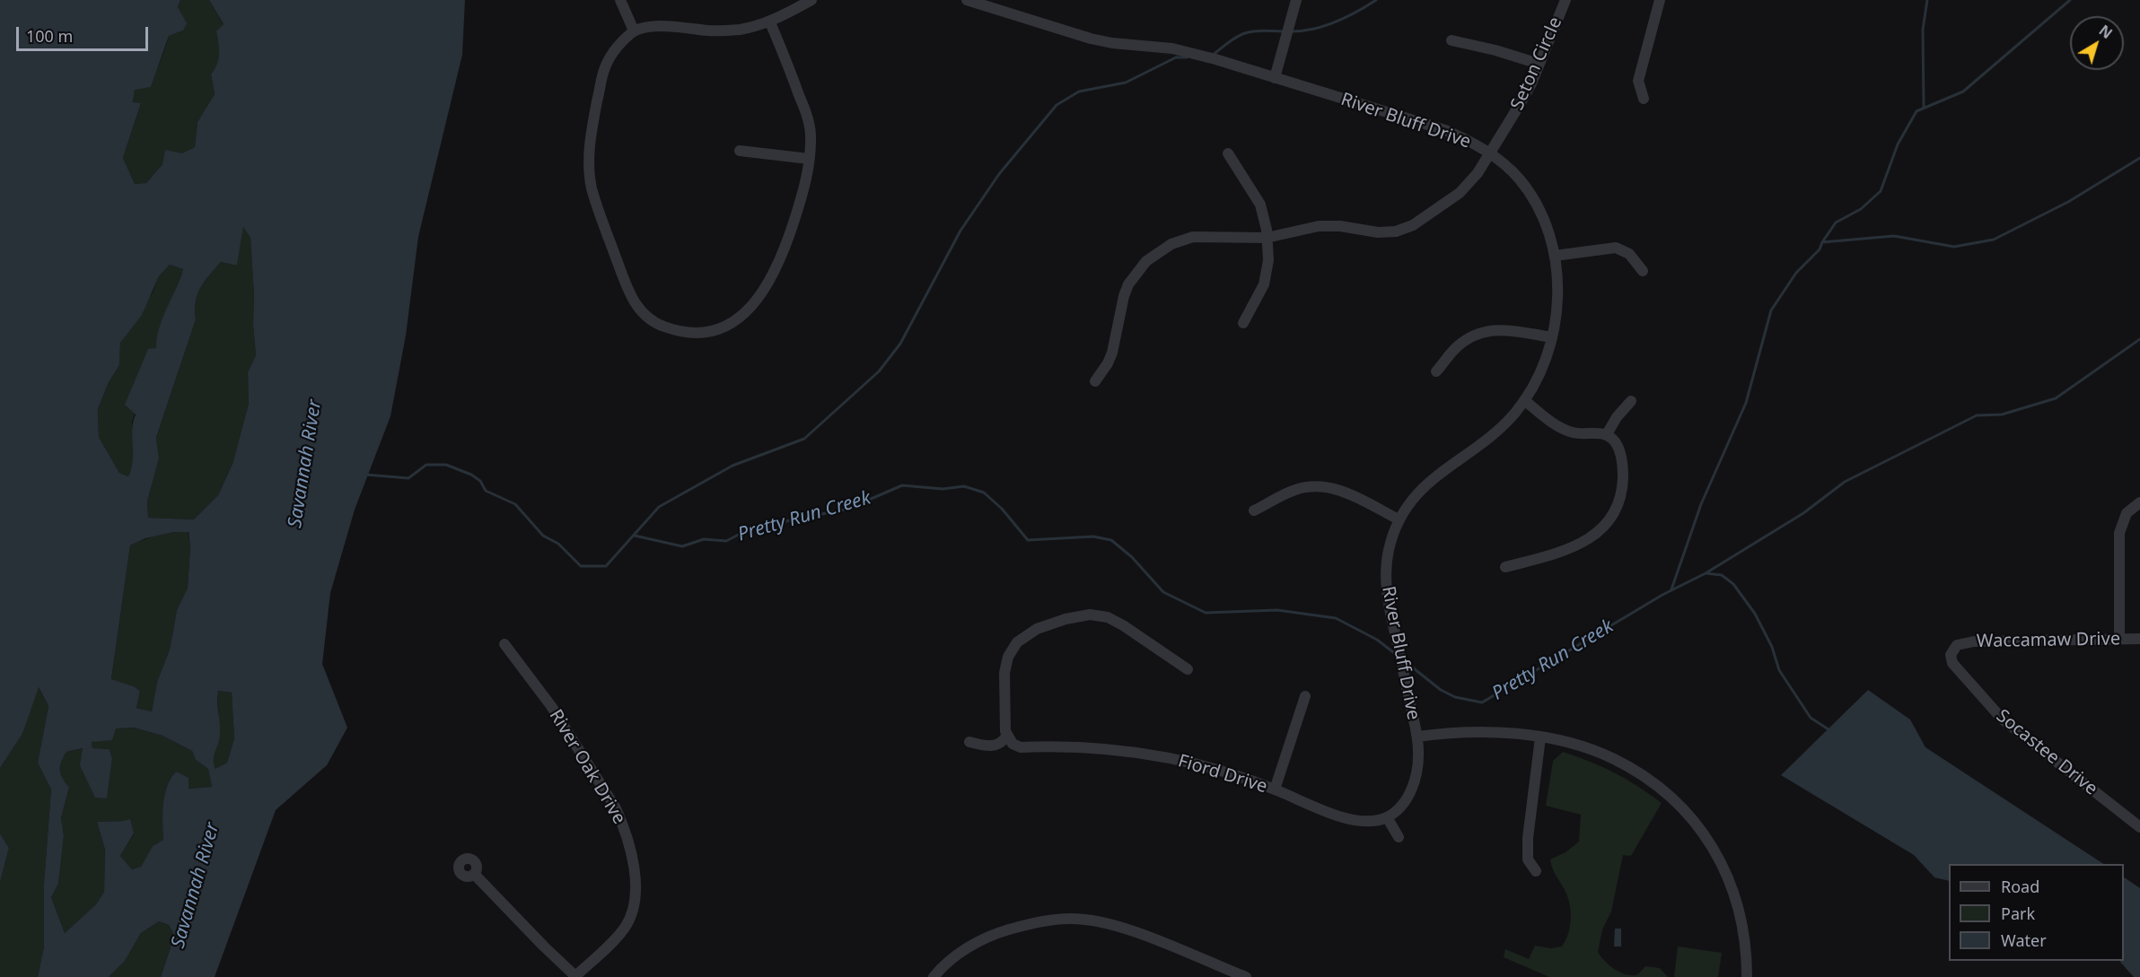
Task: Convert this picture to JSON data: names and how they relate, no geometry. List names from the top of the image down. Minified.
{"streets":{"street":["Seton Circle","River Bluff Drive","Waccamaw Drive","Socastee Drive","River Oak Drive","Fiord Drive"]},"crossings":[["Seton Circle","River Bluff Drive"],["Waccamaw Drive","Socastee Drive"]],"water":["Savannah River","Pretty Run Creek"],"legend":["Road","Park","Water"],"scale_bar":"100 m","north":"top right"}
